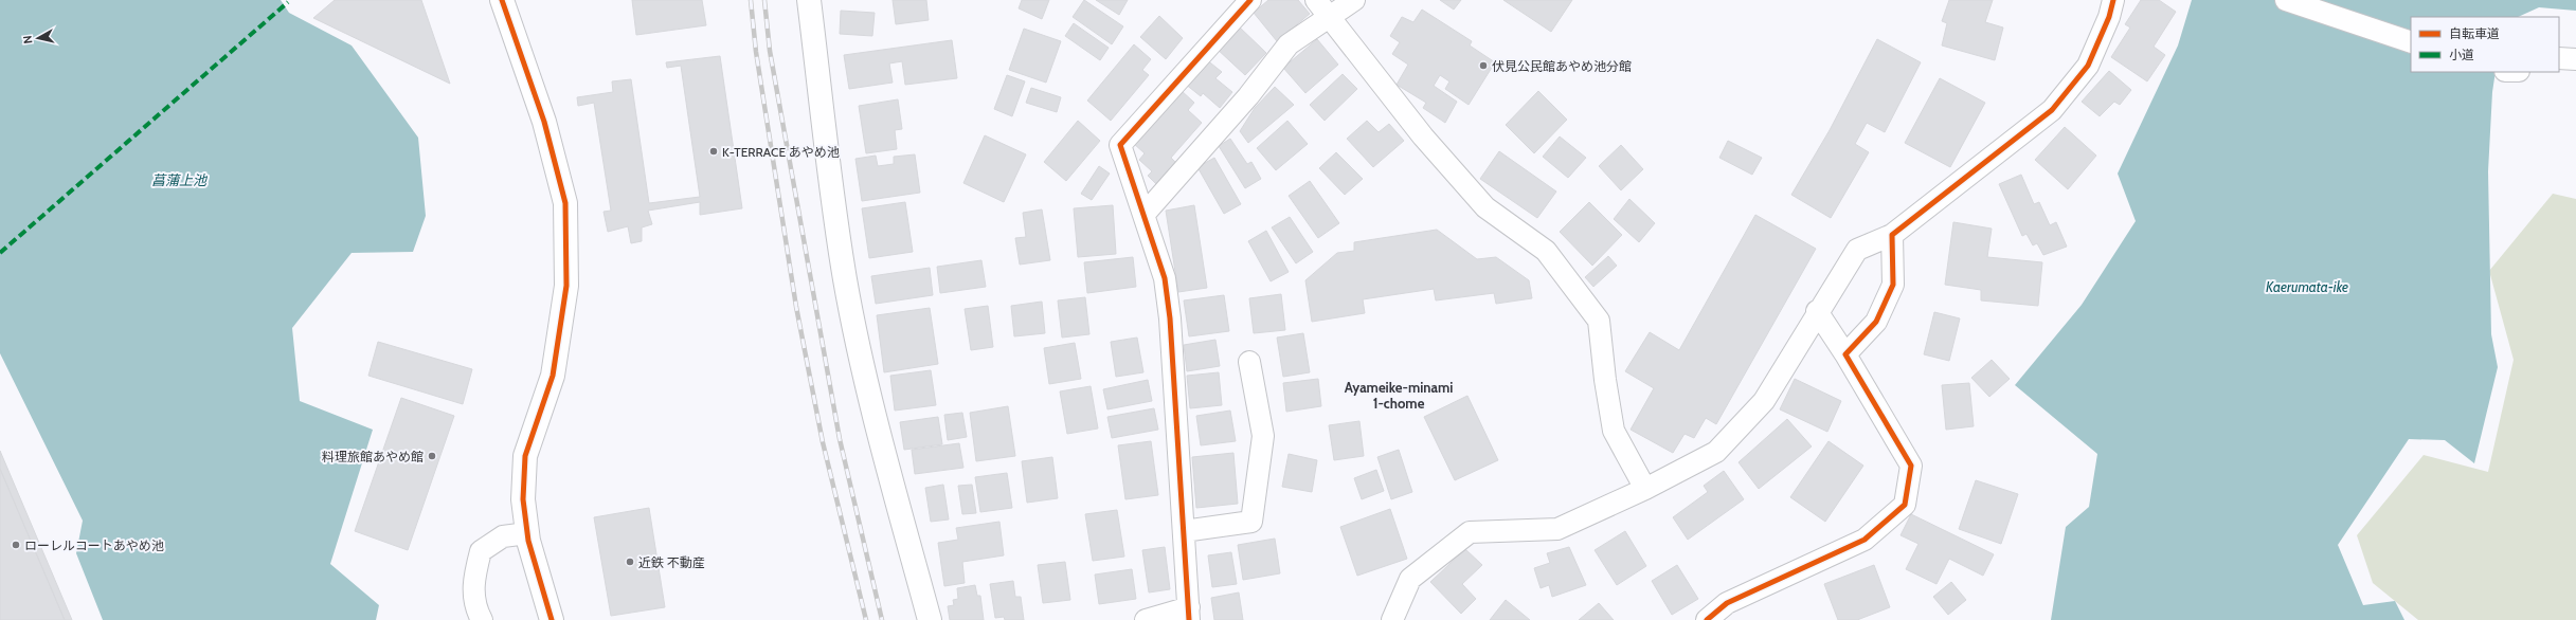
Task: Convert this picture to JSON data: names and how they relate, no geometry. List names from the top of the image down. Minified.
{"districts":["Ayameike-minami 1-chome"],"water":["菖蒲上池","Kaerumata-ike"],"places":["伏見公民館あやめ池分館","K-TERRACE あやめ池","料理旅館あやめ館","ローレルコートあやめ池","近鉄 不動産"],"legend":["自転車道","小道"],"north":"left"}
